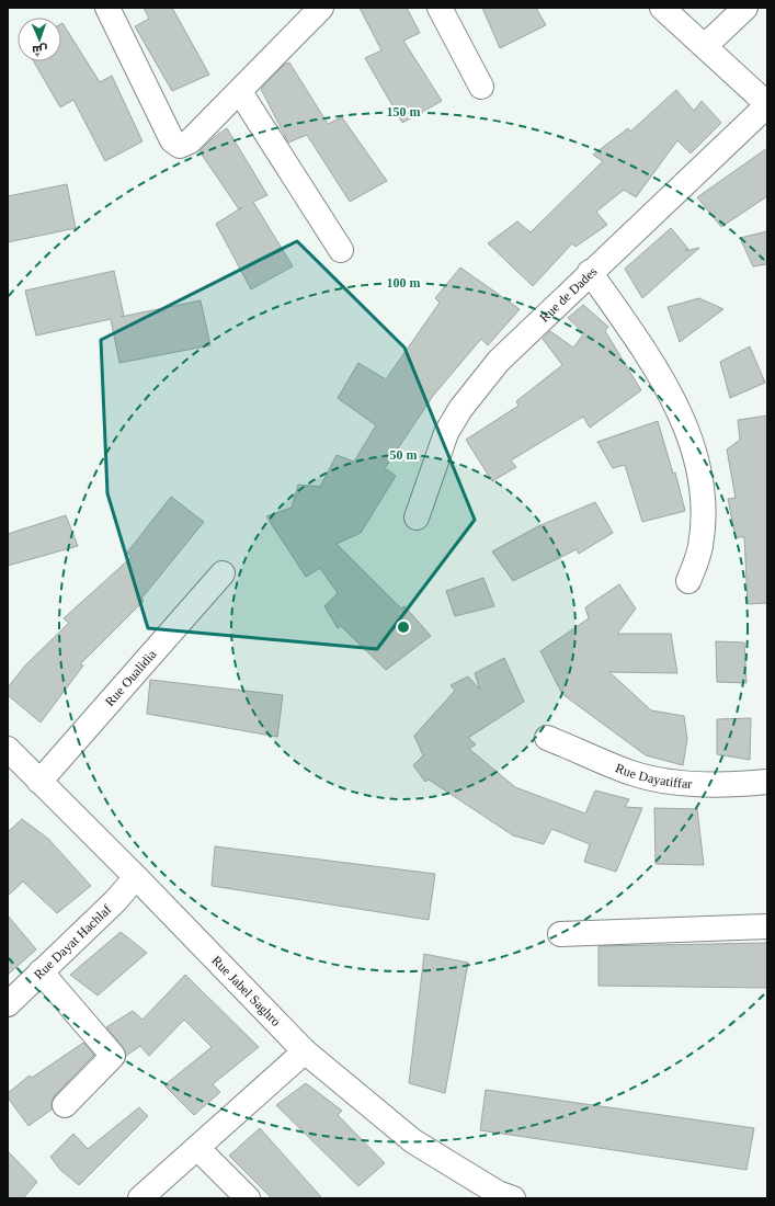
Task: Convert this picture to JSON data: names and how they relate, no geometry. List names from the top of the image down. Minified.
{"streets":{"street":["Rue de Dades","Rue Oualidia","Rue Dayatiffar","Rue Dayat Hachlaf","Rue Jabel Saghro"]},"crossings":[["Rue Oualidia","Rue Jabel Saghro"],["Rue Dayat Hachlaf","Rue Jabel Saghro"]],"north":"bottom","rings":["150 m","100 m","50 m"]}
